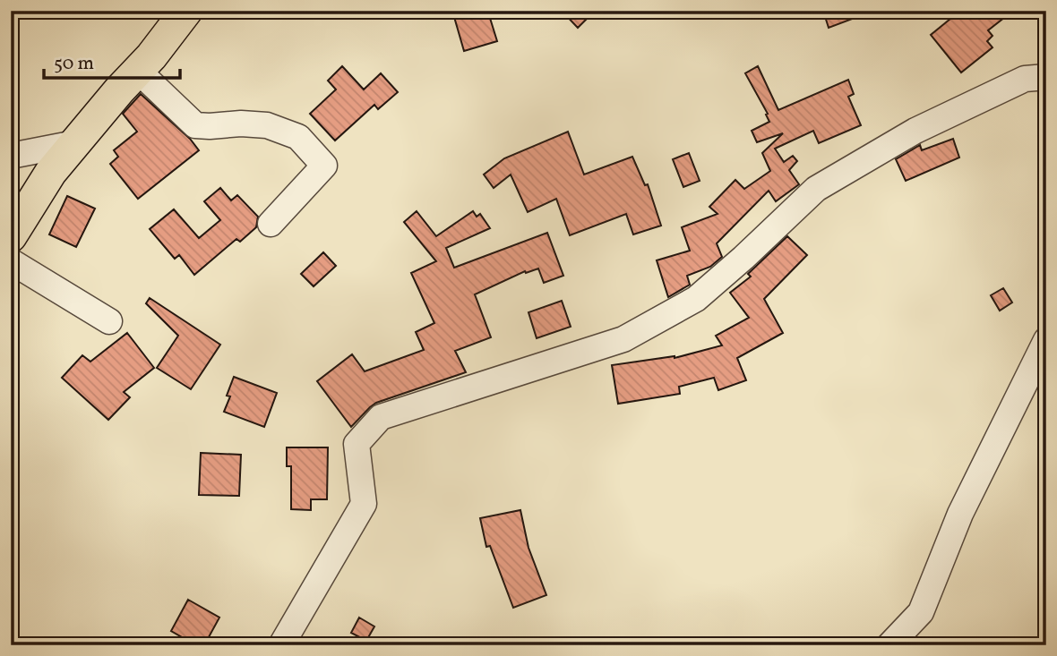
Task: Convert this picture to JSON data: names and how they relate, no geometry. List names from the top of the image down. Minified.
{"scale_bar":"50 m"}
